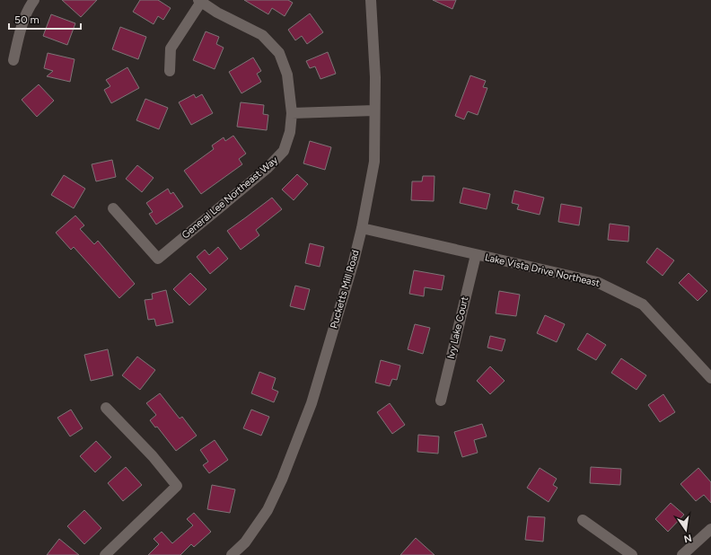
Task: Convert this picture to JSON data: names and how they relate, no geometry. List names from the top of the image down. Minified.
{"streets":{"street":["General Lee Northeast Way","Lake Vista Drive Northeast","Pucketts Mill Road","Ivy Lake Court"]},"crossings":[["Lake Vista Drive Northeast","Pucketts Mill Road"],["Lake Vista Drive Northeast","Ivy Lake Court"]],"scale_bar":"50 m","north":"bottom"}
